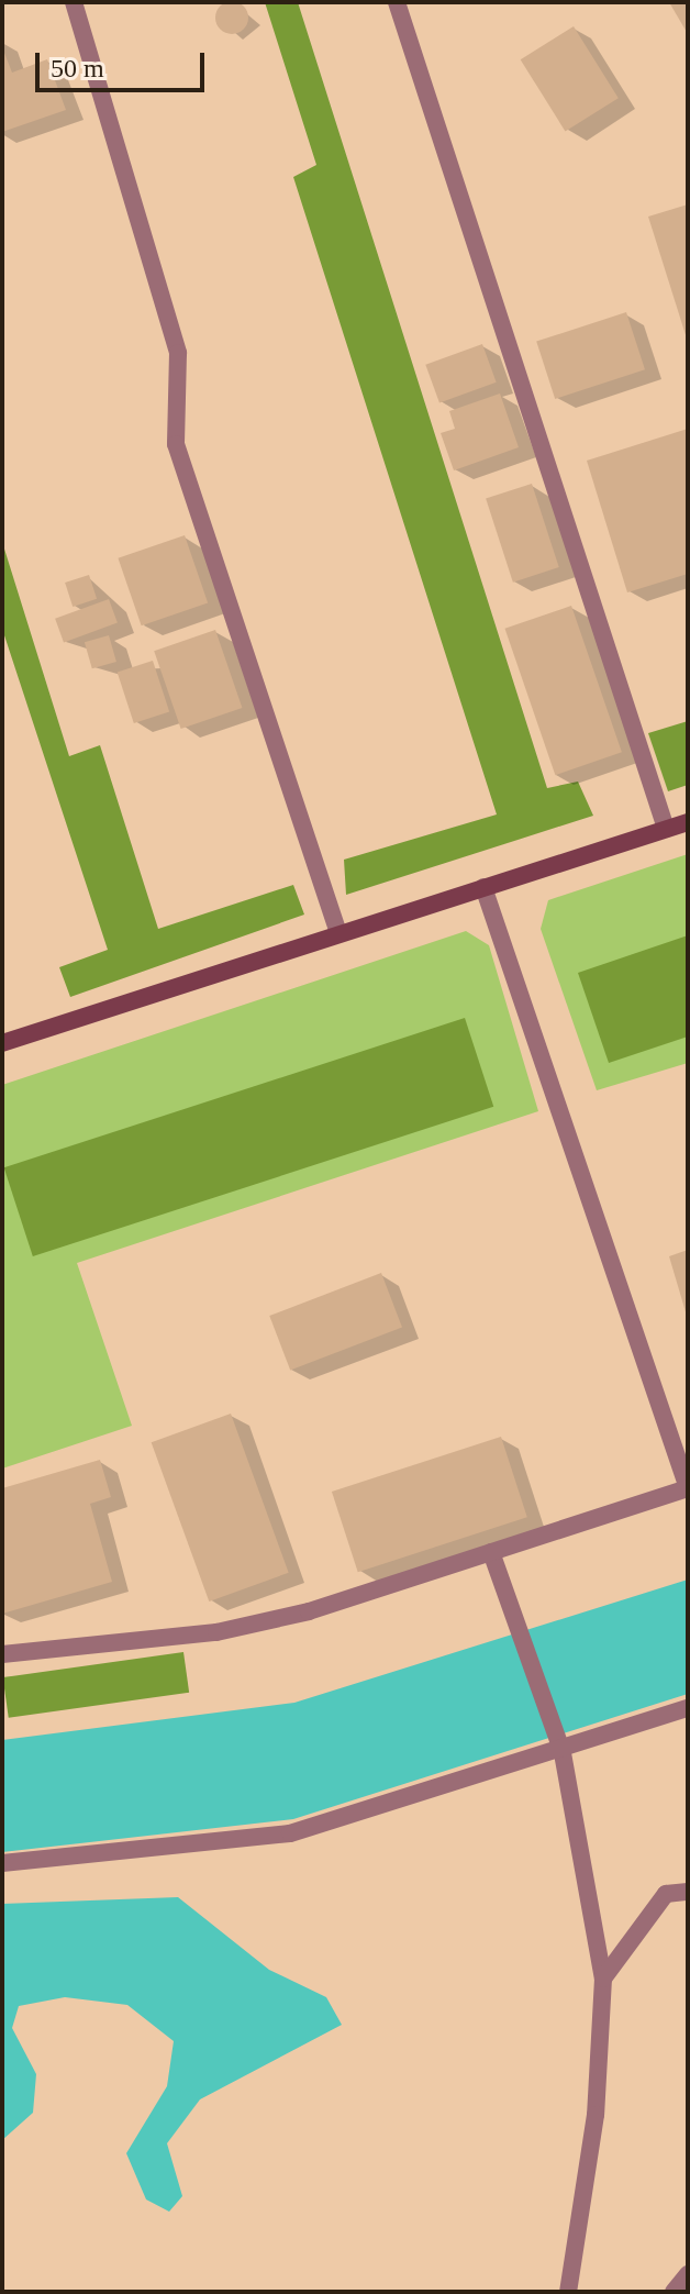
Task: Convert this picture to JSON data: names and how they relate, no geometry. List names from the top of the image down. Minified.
{"scale_bar":"50 m"}
